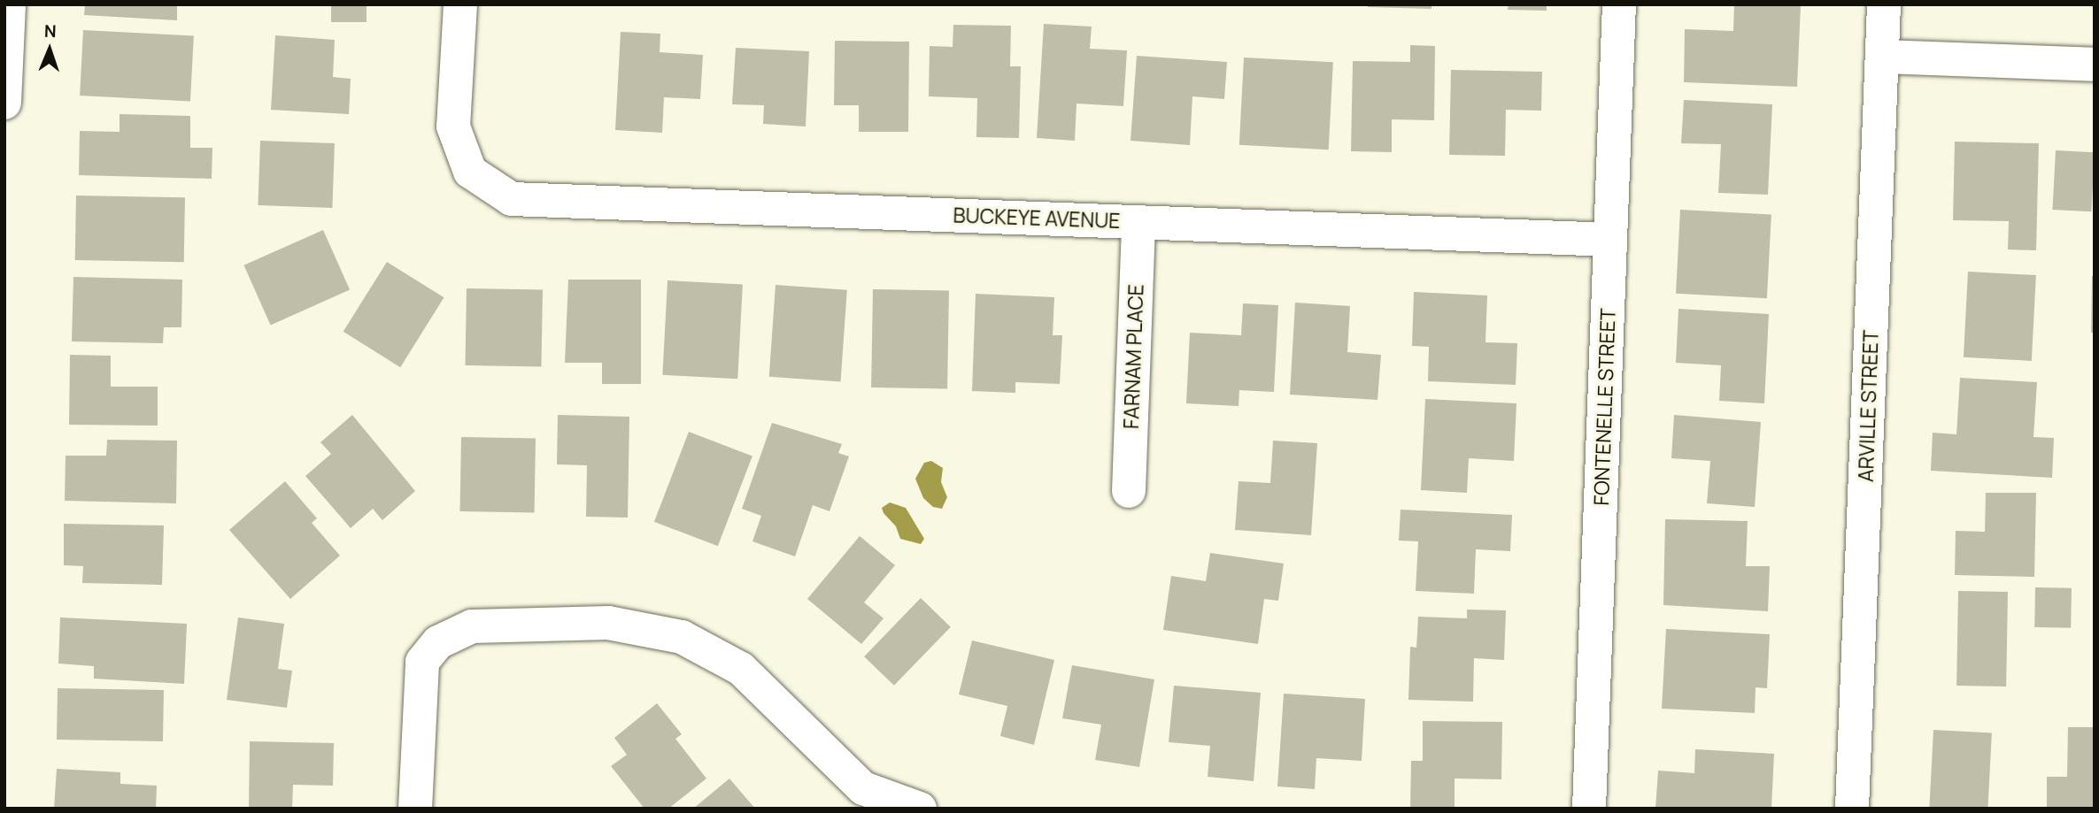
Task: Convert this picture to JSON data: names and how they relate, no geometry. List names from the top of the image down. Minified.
{"streets":{"street":["BUCKEYE AVENUE","FARNAM PLACE","ARVILLE STREET","FONTENELLE STREET"]},"crossings":[["BUCKEYE AVENUE","FARNAM PLACE"],["BUCKEYE AVENUE","FONTENELLE STREET"]],"north":"top"}
